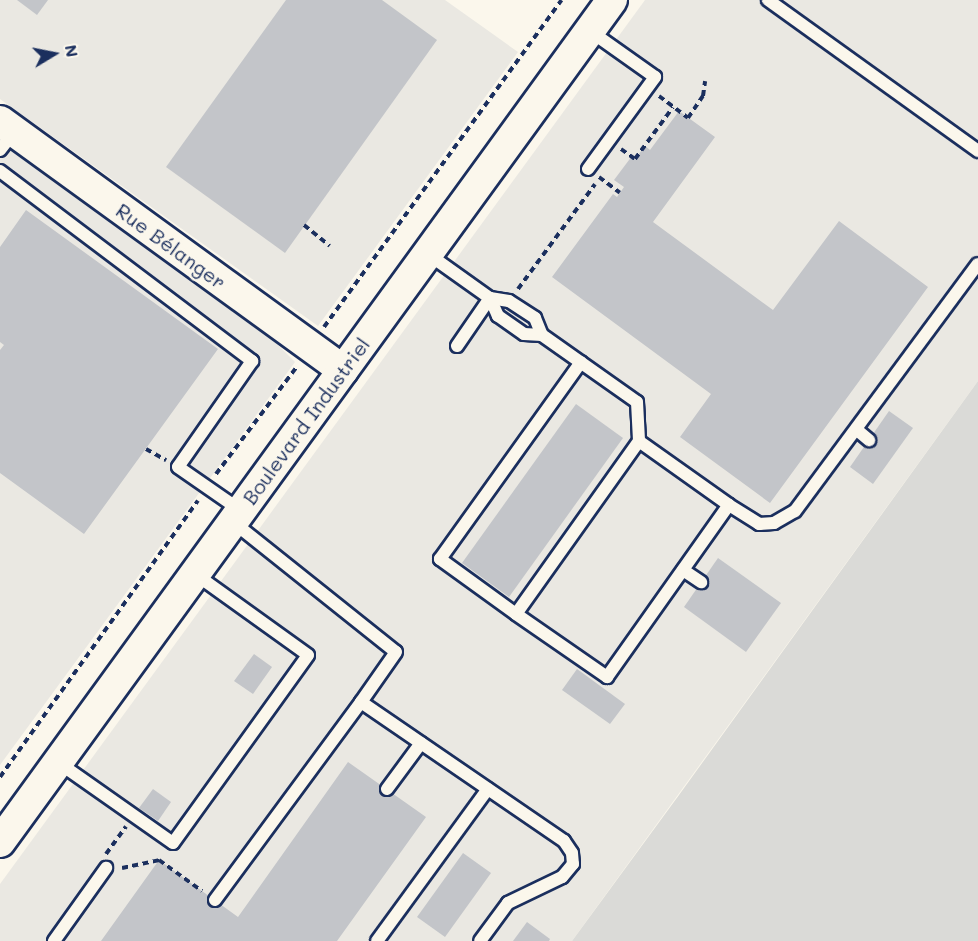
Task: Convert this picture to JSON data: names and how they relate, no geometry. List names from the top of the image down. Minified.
{"streets":{"street":["Rue Bélanger","Boulevard Industriel"]},"crossings":[["Rue Bélanger","Boulevard Industriel"]],"north":"right"}
